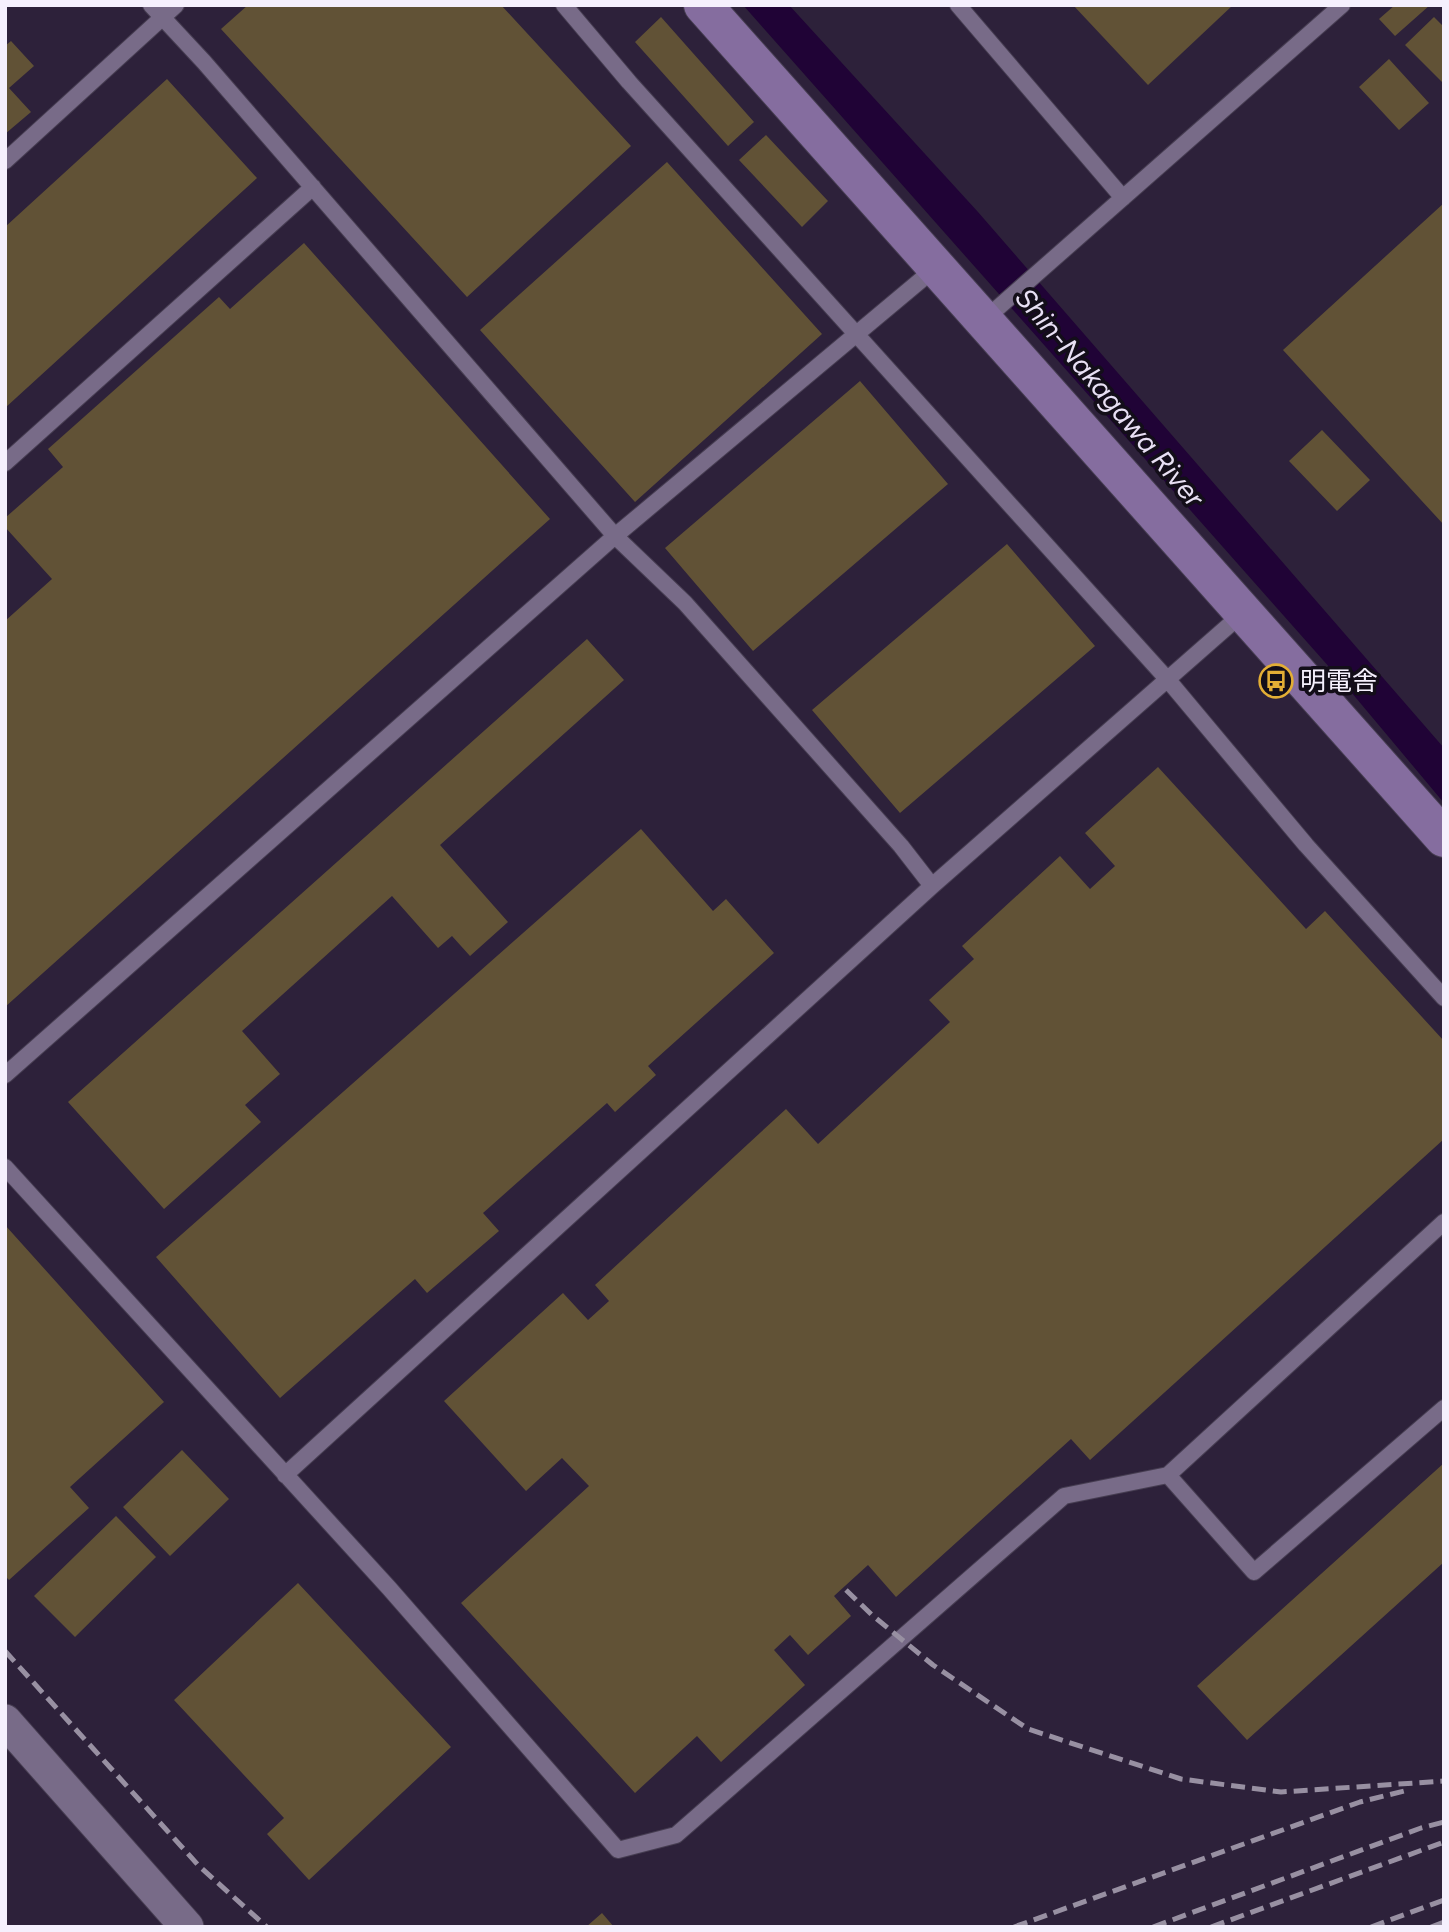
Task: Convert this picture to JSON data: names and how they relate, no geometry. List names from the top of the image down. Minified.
{"water":["Shin-Nakagawa River"],"places":{"bus stop":["明電舎"]}}
